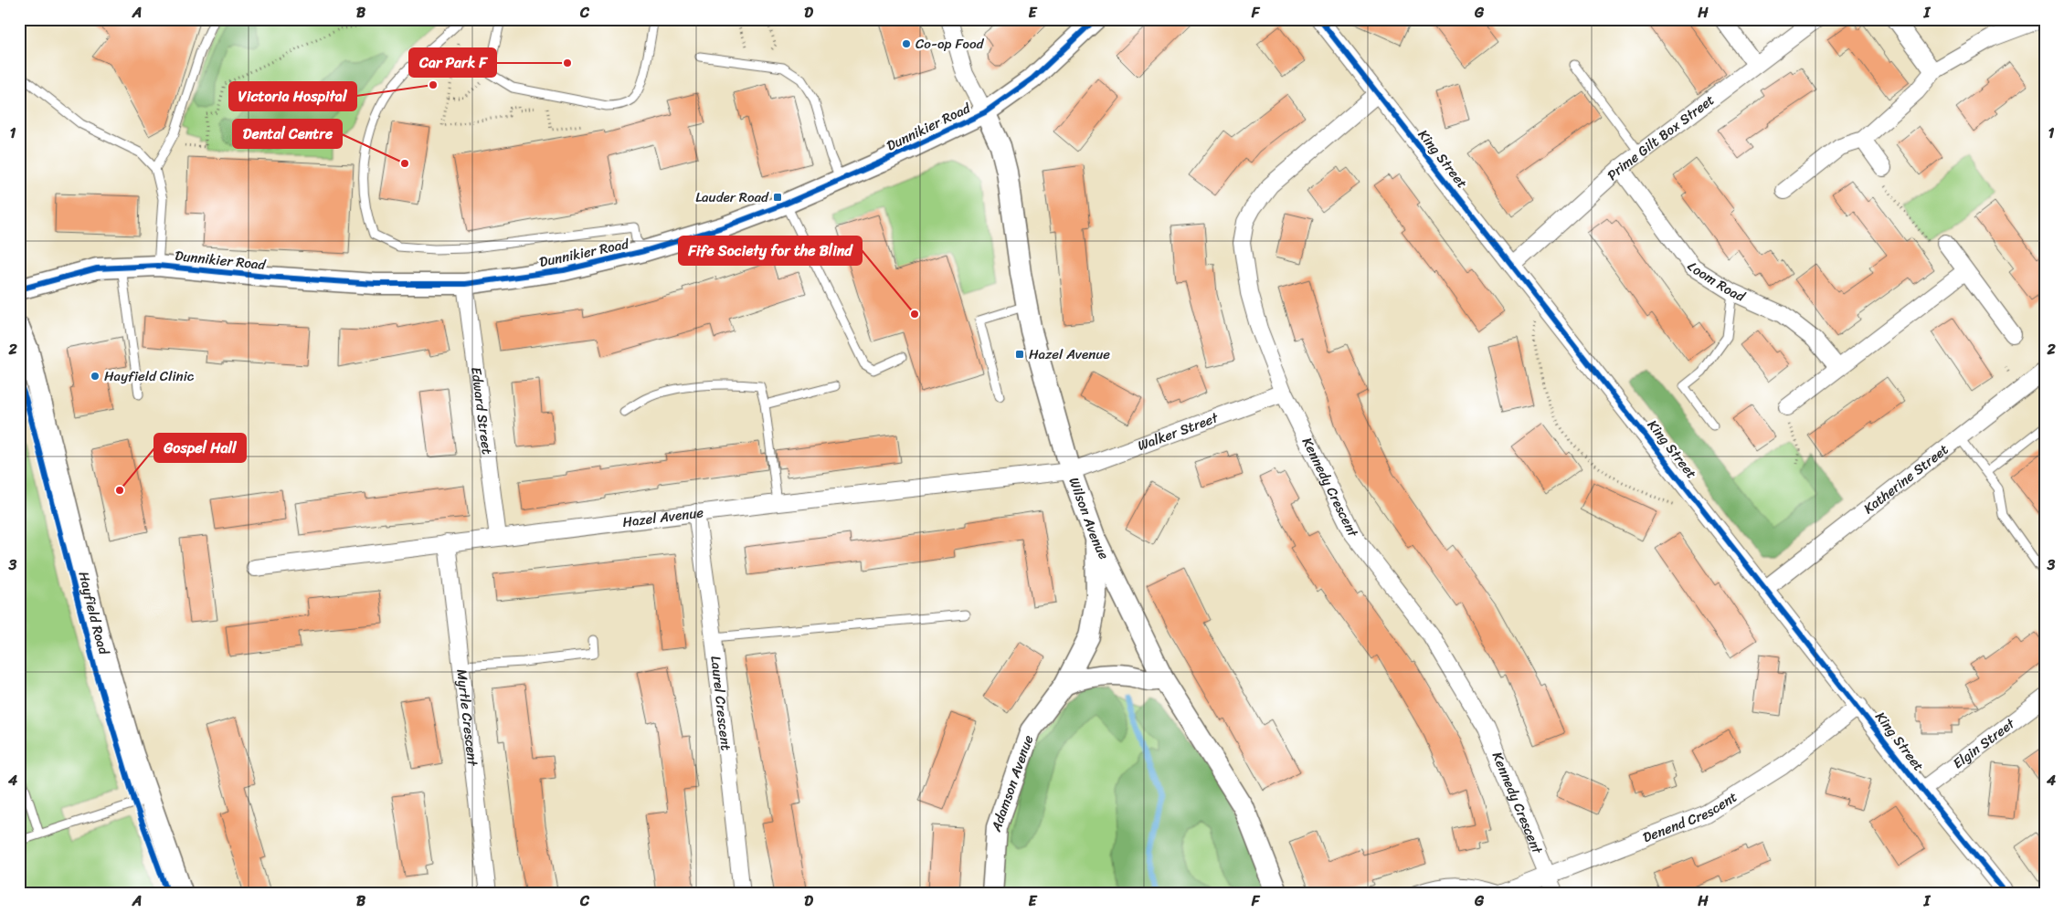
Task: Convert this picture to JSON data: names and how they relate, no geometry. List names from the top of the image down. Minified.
{"streets":{"street":["Dunnikier Road","Prime Gilt Box Street","King Street","Loom Road","Edward Street","Walker Street","Katherine Street","Kennedy Crescent","Hazel Avenue","Wilson Avenue","Hayfield Road","Laurel Crescent","Myrtle Crescent","Elgin Street","Adamson Avenue","Denend Crescent"]},"crossings":[["Dunnikier Road","Edward Street"],["Dunnikier Road","Wilson Avenue"],["Prime Gilt Box Street","King Street"],["Prime Gilt Box Street","Loom Road"],["King Street","Katherine Street"],["King Street","Kennedy Crescent"],["King Street","Elgin Street"],["King Street","Denend Crescent"],["Edward Street","Hazel Avenue"],["Walker Street","Kennedy Crescent"],["Walker Street","Hazel Avenue"],["Walker Street","Wilson Avenue"],["Kennedy Crescent","Denend Crescent"],["Hazel Avenue","Wilson Avenue"],["Hazel Avenue","Laurel Crescent"],["Hazel Avenue","Myrtle Crescent"],["Wilson Avenue","Adamson Avenue"]],"places":{"other":["Co-op Food","Car Park F","Victoria Hospital","Dental Centre","Fife Society for the Blind","Hayfield Clinic","Gospel Hall"],"transit":["Lauder Road","Hazel Avenue"]},"grid":{"columns":["A","B","C","D","E","F","G","H","I"],"rows":["1","2","3","4"]}}
